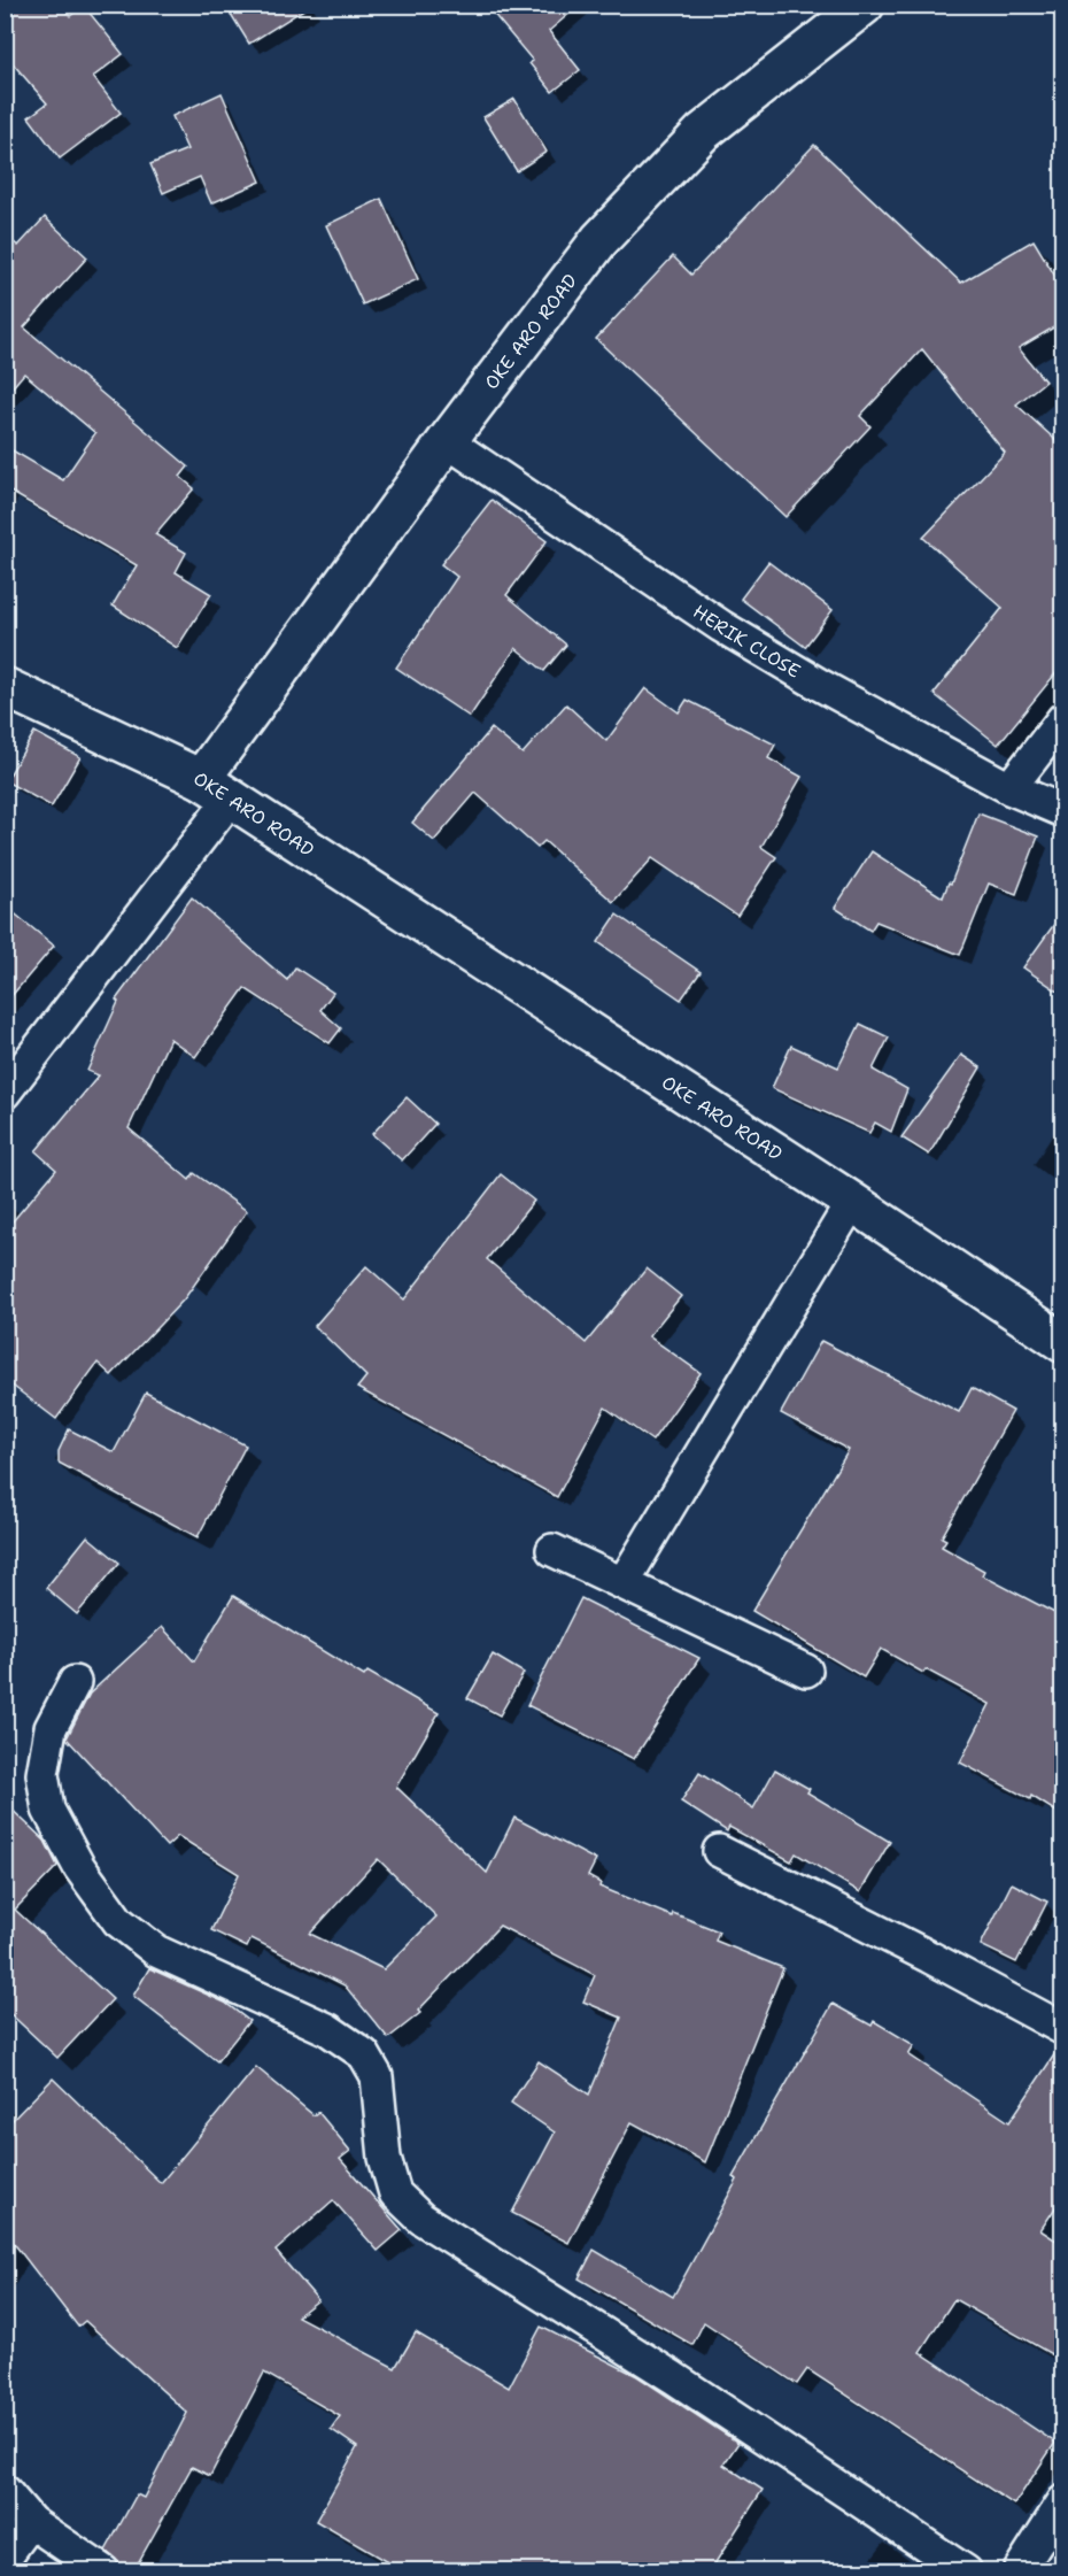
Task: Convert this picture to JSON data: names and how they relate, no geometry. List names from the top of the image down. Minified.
{"streets":{"main road":["OKE ARO ROAD"],"street":["HERIK CLOSE"]},"crossings":[["OKE ARO ROAD","HERIK CLOSE"]]}
